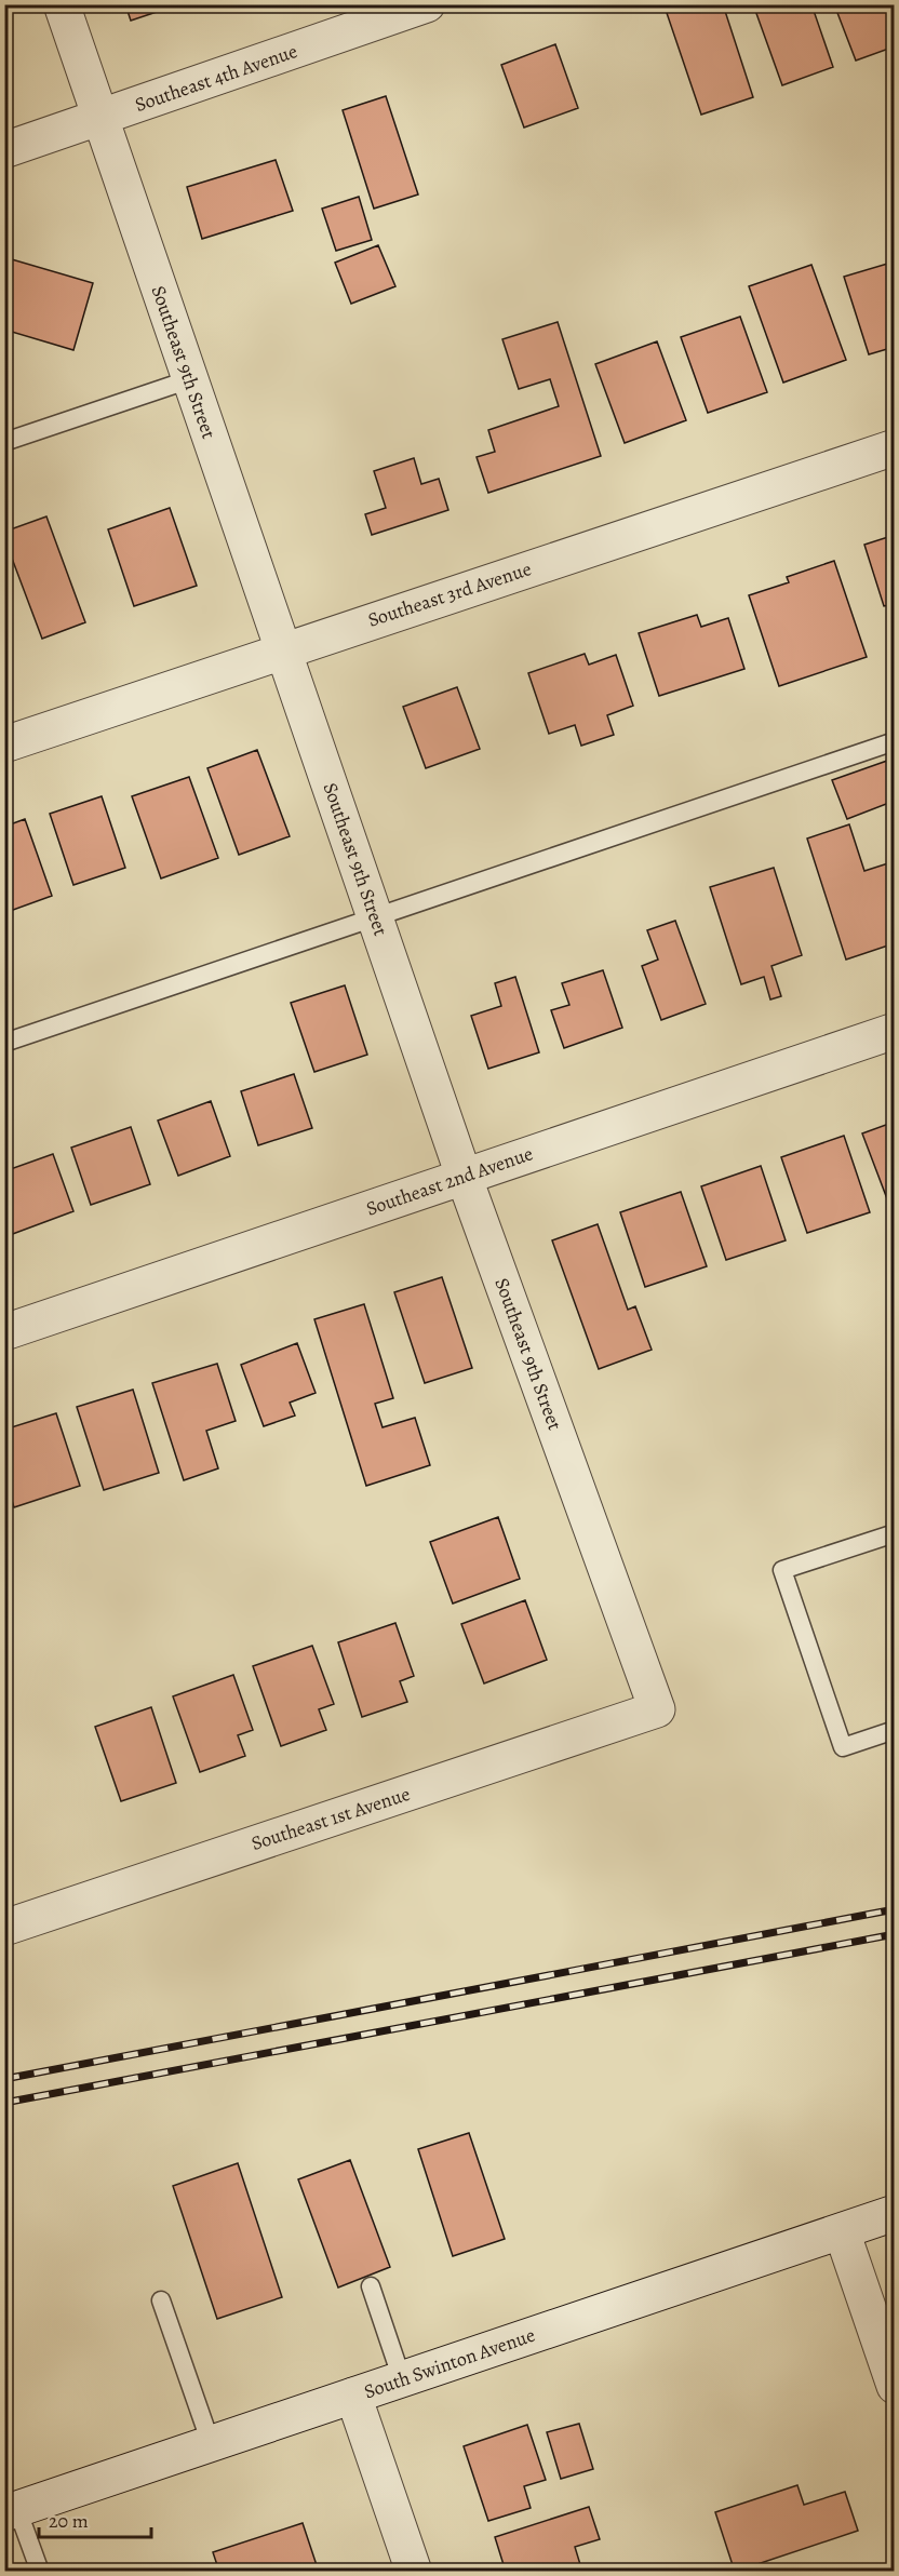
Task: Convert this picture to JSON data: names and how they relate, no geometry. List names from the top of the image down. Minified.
{"streets":{"street":["Southeast 4th Avenue","Southeast 9th Street","Southeast 3rd Avenue","Southeast 2nd Avenue","Southeast 1st Avenue","South Swinton Avenue"]},"crossings":[["Southeast 4th Avenue","Southeast 9th Street"],["Southeast 9th Street","Southeast 3rd Avenue"],["Southeast 9th Street","Southeast 2nd Avenue"],["Southeast 9th Street","Southeast 1st Avenue"]],"scale_bar":"20 m"}
